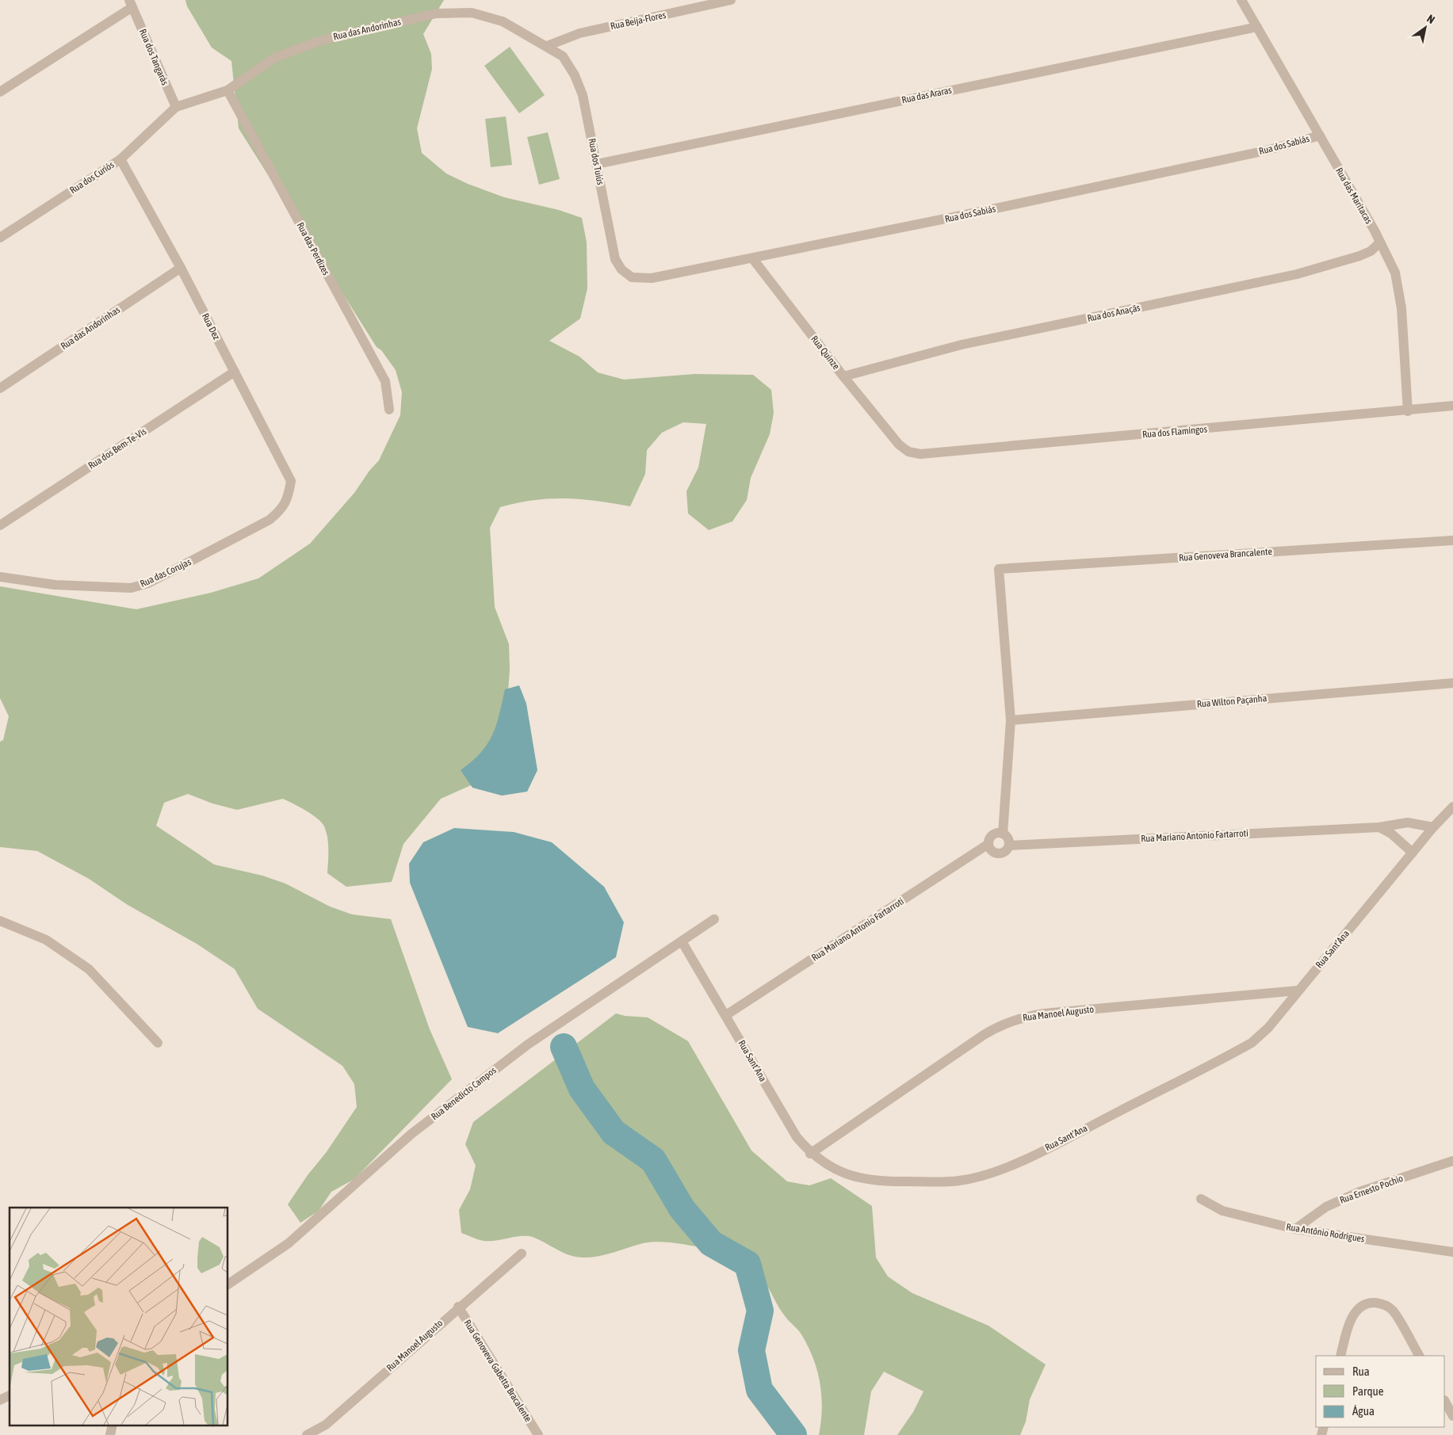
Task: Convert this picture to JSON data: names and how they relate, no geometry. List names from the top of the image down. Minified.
{"streets":{"street":["Rua Beija-Flores","Rua das Andorinhas","Rua dos Tangarás","Rua das Araras","Rua dos Sabiás","Rua dos Tuiús","Rua dos Curiós","Rua das Maritacas","Rua das Perdizes","Rua dos Anaçãs","Rua Dez","Rua Quinze","Rua dos Flamingos","Rua dos Bem-Te-Vis","Rua Genoveva Brancalente","Rua das Corujas","Rua Wilton Paçanha","Rua Mariano Antonio Fartarroti","Rua Sant’Ana","Rua Manoel Augusto","Rua Benedicto Campos","Rua Ernesto Pochio","Rua Antônio Rodrigues","Rua Genoveva Gabetta Bracalente"]},"crossings":[["Rua Beija-Flores","Rua das Andorinhas"],["Rua das Andorinhas","Rua dos Tangarás"],["Rua das Andorinhas","Rua dos Tuiús"],["Rua das Andorinhas","Rua dos Curiós"],["Rua das Andorinhas","Rua das Perdizes"],["Rua das Andorinhas","Rua Dez"],["Rua dos Tangarás","Rua dos Curiós"],["Rua das Araras","Rua dos Tuiús"],["Rua das Araras","Rua das Maritacas"],["Rua dos Sabiás","Rua dos Tuiús"],["Rua dos Sabiás","Rua das Maritacas"],["Rua dos Sabiás","Rua Quinze"],["Rua dos Curiós","Rua Dez"],["Rua das Maritacas","Rua dos Anaçãs"],["Rua das Maritacas","Rua dos Flamingos"],["Rua dos Anaçãs","Rua Quinze"],["Rua Dez","Rua dos Bem-Te-Vis"],["Rua Dez","Rua das Corujas"],["Rua Quinze","Rua dos Flamingos"],["Rua Genoveva Brancalente","Rua Wilton Paçanha"],["Rua Mariano Antonio Fartarroti","Rua Sant’Ana"],["Rua Sant’Ana","Rua Manoel Augusto"],["Rua Sant’Ana","Rua Benedicto Campos"],["Rua Manoel Augusto","Rua Genoveva Gabetta Bracalente"],["Rua Ernesto Pochio","Rua Antônio Rodrigues"]],"legend":["Rua","Parque","Água"],"north":"top right"}
